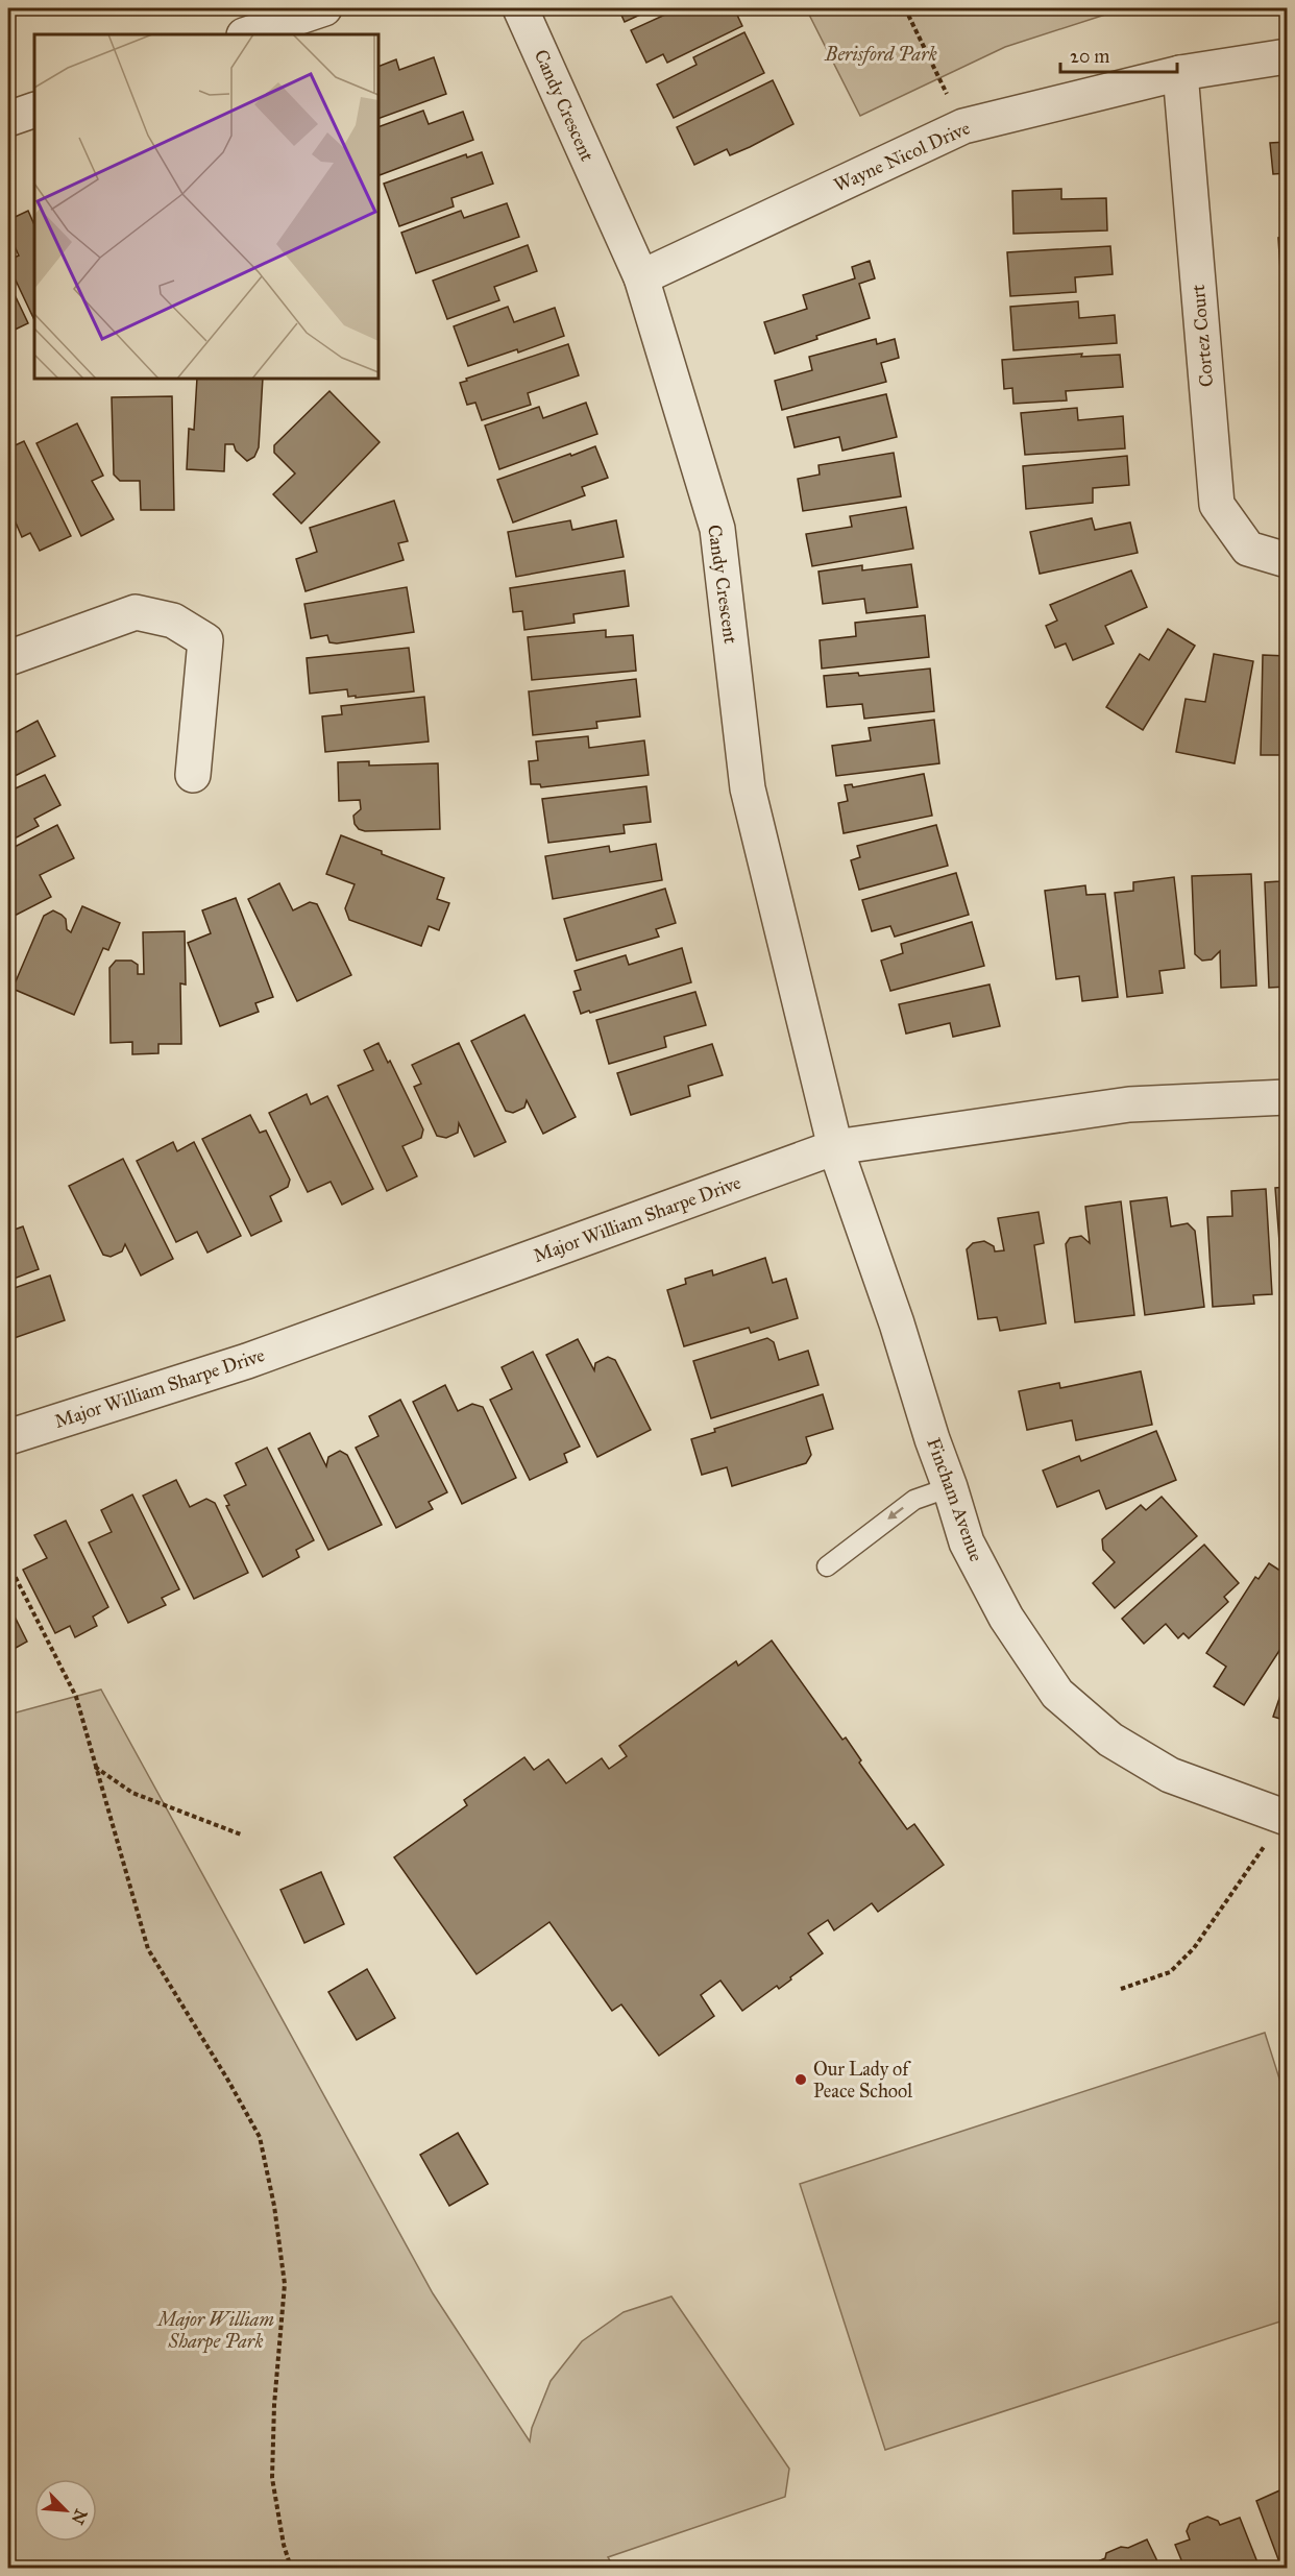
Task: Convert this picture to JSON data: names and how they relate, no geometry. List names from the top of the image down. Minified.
{"streets":{"street":["Candy Crescent","Wayne Nicol Drive","Cortez Court","Major William Sharpe Drive","Fincham Avenue"]},"crossings":[["Candy Crescent","Wayne Nicol Drive"],["Candy Crescent","Major William Sharpe Drive"],["Candy Crescent","Fincham Avenue"],["Wayne Nicol Drive","Cortez Court"],["Major William Sharpe Drive","Fincham Avenue"]],"parks":["Berisford Park","Major William Sharpe Park"],"places":["Our Lady of Peace School"],"scale_bar":"20 m","north":"bottom right"}
